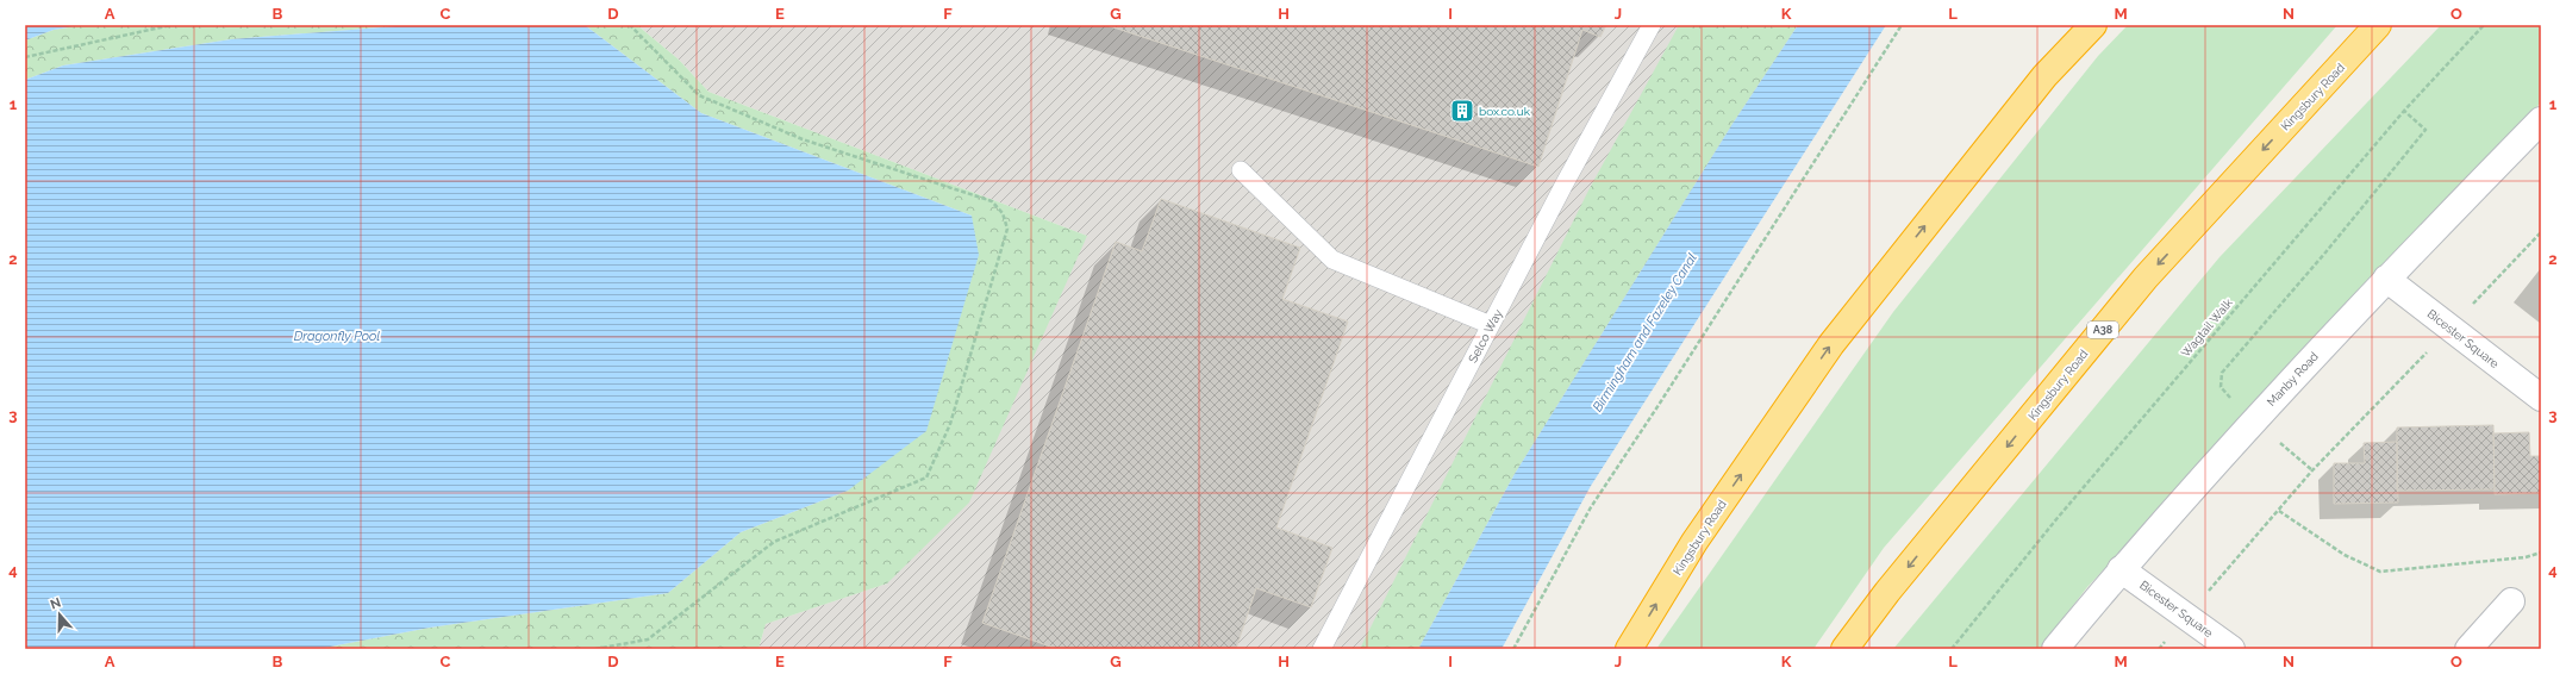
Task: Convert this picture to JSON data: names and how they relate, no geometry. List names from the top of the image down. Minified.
{"streets":{"highway":["Kingsbury Road","A38"],"street":["Bicester Square","Manby Road"],"lane":["Selco Way"],"path":["Wagtail Walk"]},"crossings":[["Bicester Square","Manby Road"]],"water":["Birmingham and Fazeley Canal","Dragonfly Pool"],"places":{"building":["box.co.uk"]},"north":"top","grid":{"columns":["A","B","C","D","E","F","G","H","I","J","K","L","M","N","O"],"rows":["1","2","3","4"]}}
